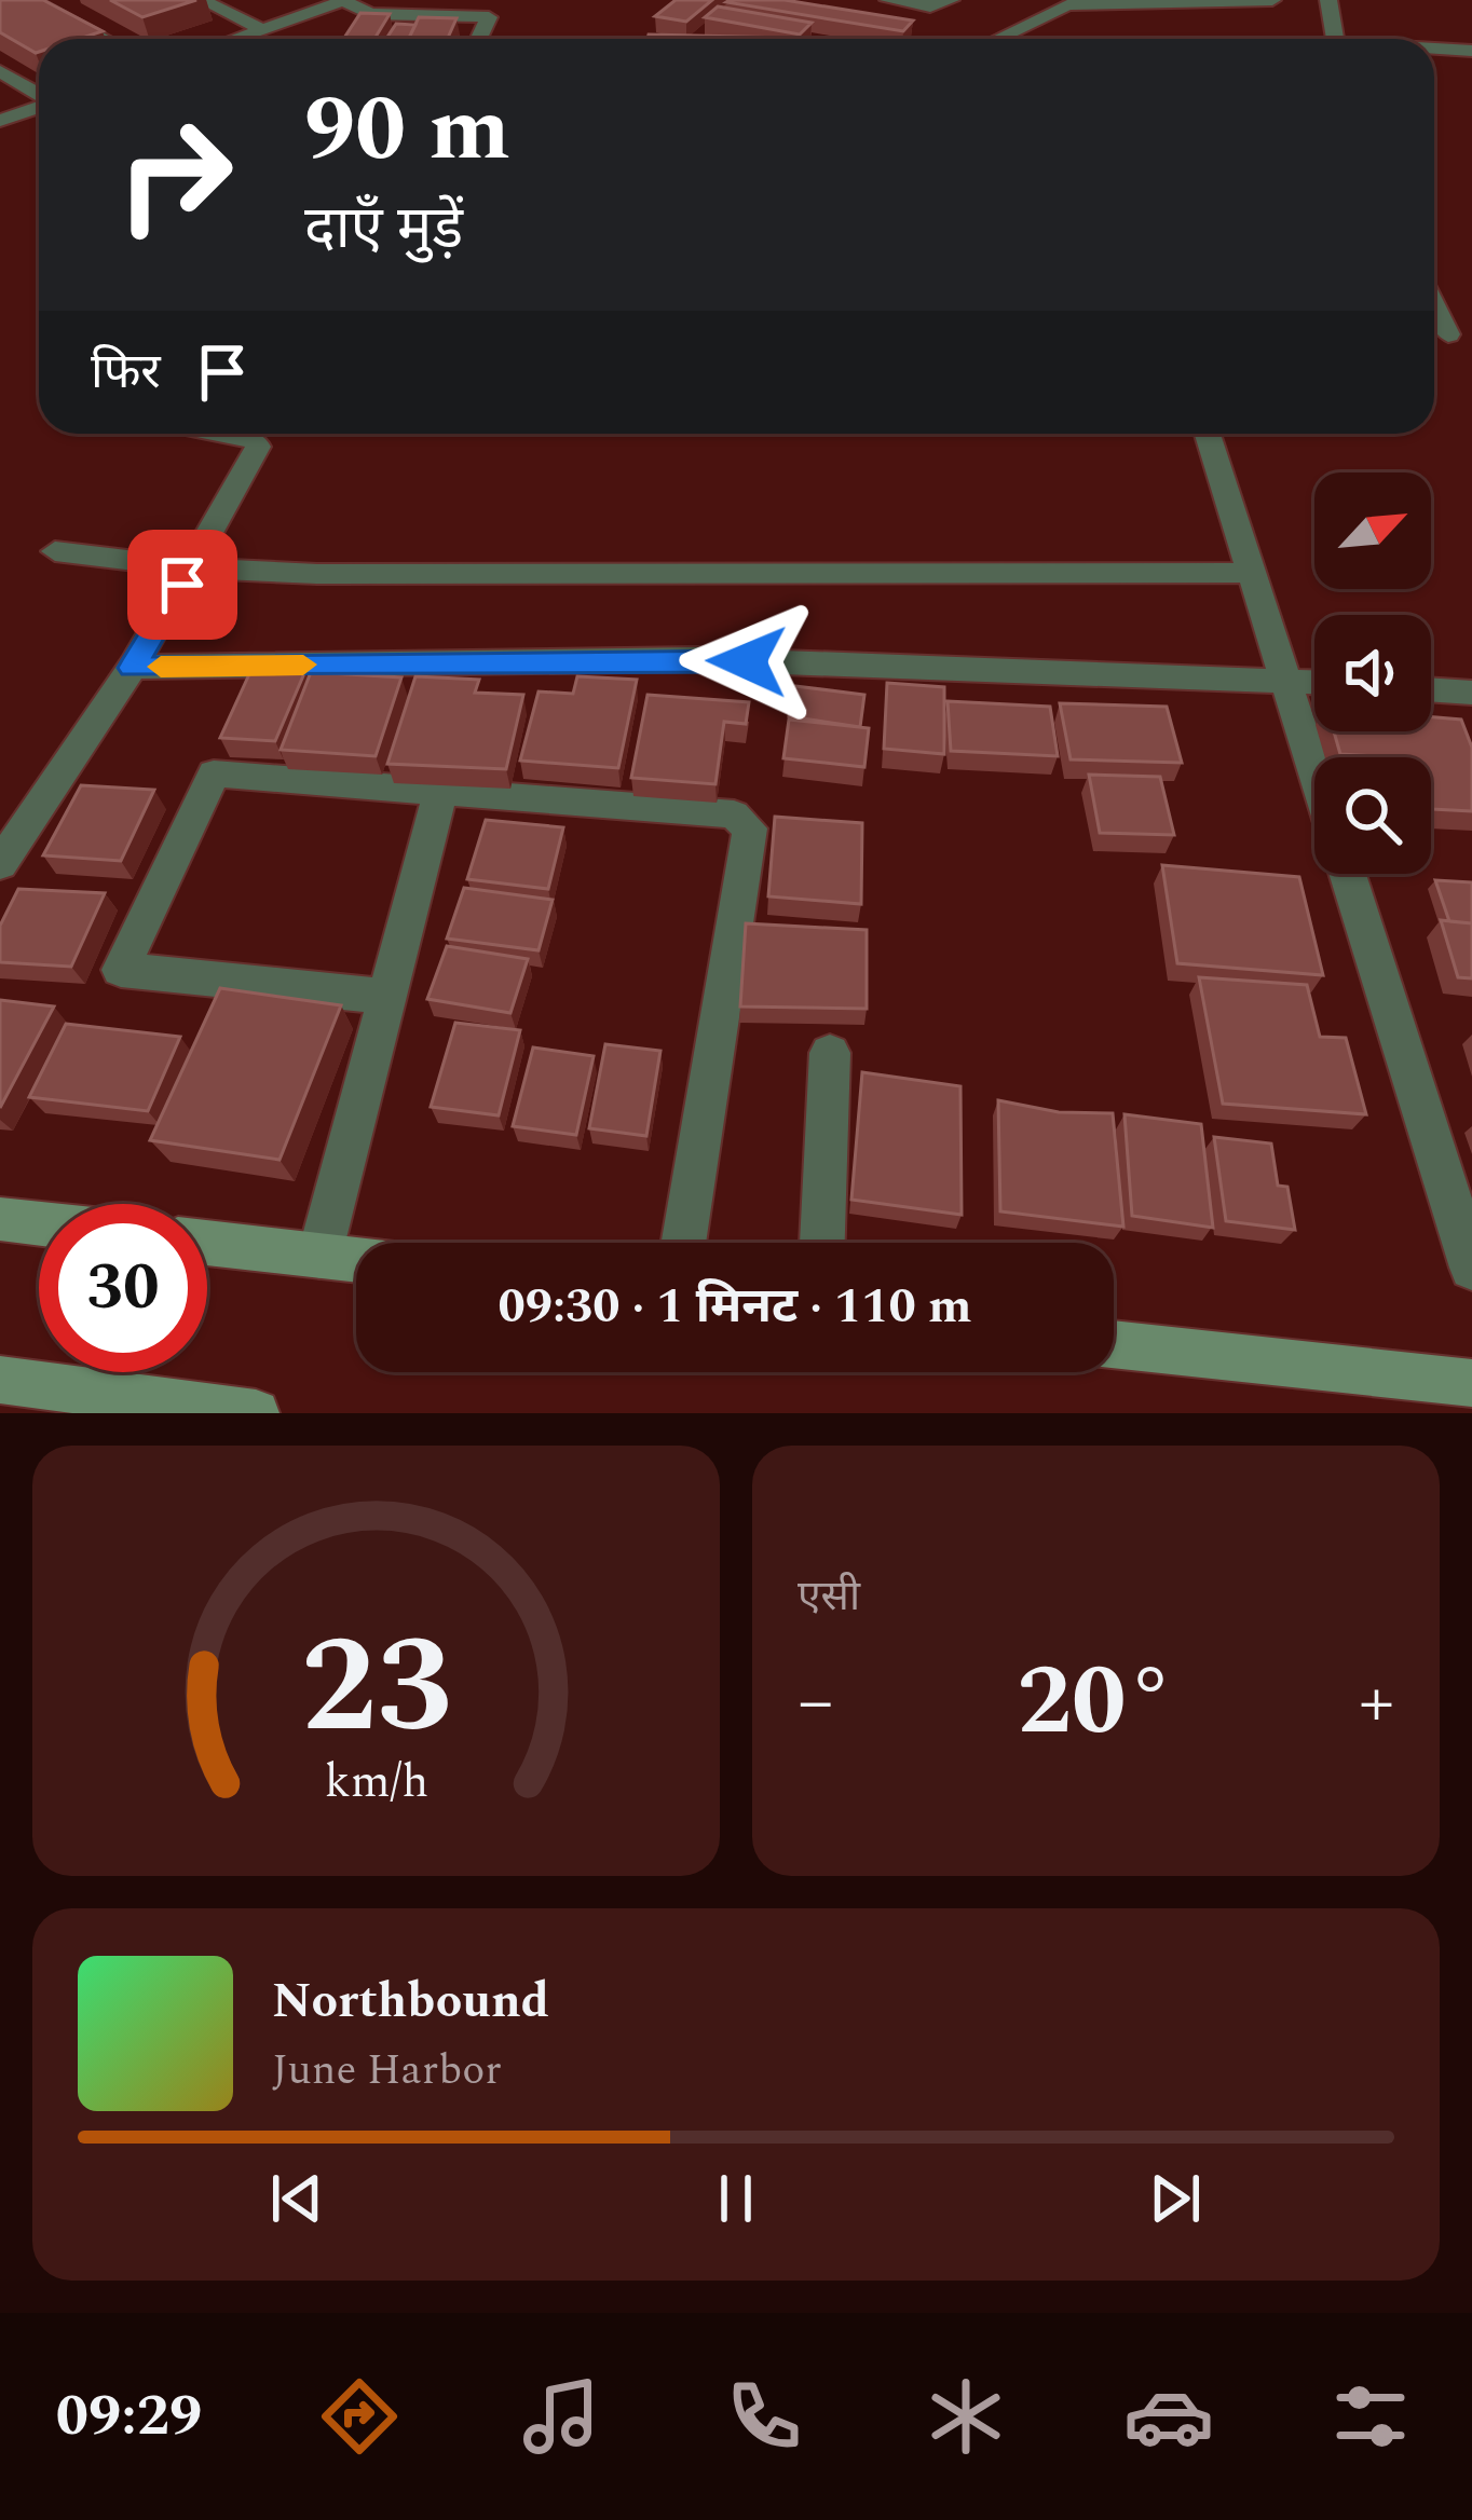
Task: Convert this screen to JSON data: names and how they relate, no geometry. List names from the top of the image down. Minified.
{"north":"top right","page":{"turn":["90 m","दाएँ मुड़ें"],"then":"फिर","limit":"30","trip":"09:30 · 1 मिनट · 110 m","tile":"एसी","heat":["−","20°","+"],"song":["Northbound","June Harbor"],"tabs":"09:29","gauge":["23","km/h"]}}
